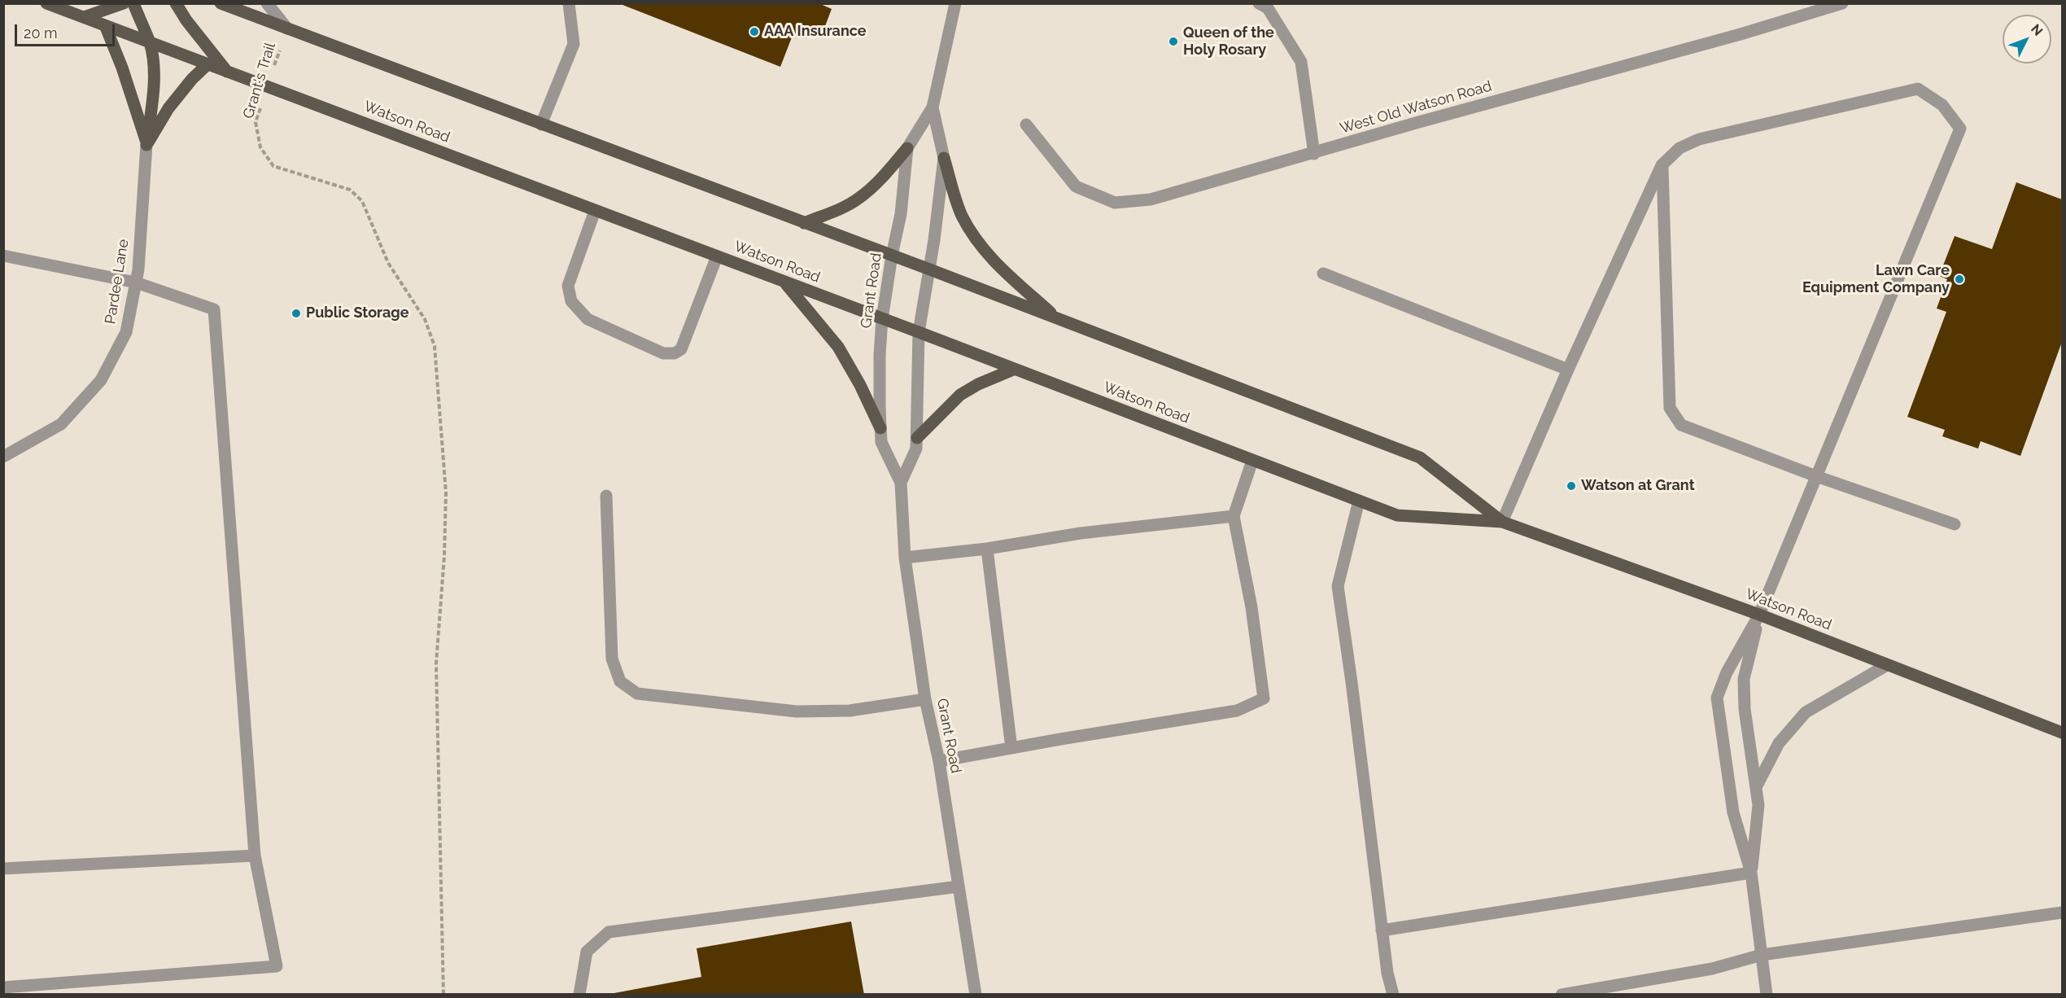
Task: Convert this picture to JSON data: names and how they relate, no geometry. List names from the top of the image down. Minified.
{"streets":{"main road":["Watson Road"],"street":["West Old Watson Road","Pardee Lane","Grant Road"],"path":["Grant's Trail"]},"crossings":[["Grant's Trail","Watson Road"],["Watson Road","Grant Road"]],"places":["AAA Insurance","Queen of the Holy Rosary","Lawn Care Equipment Company","Public Storage","Watson at Grant"],"scale_bar":"20 m","north":"top right"}
